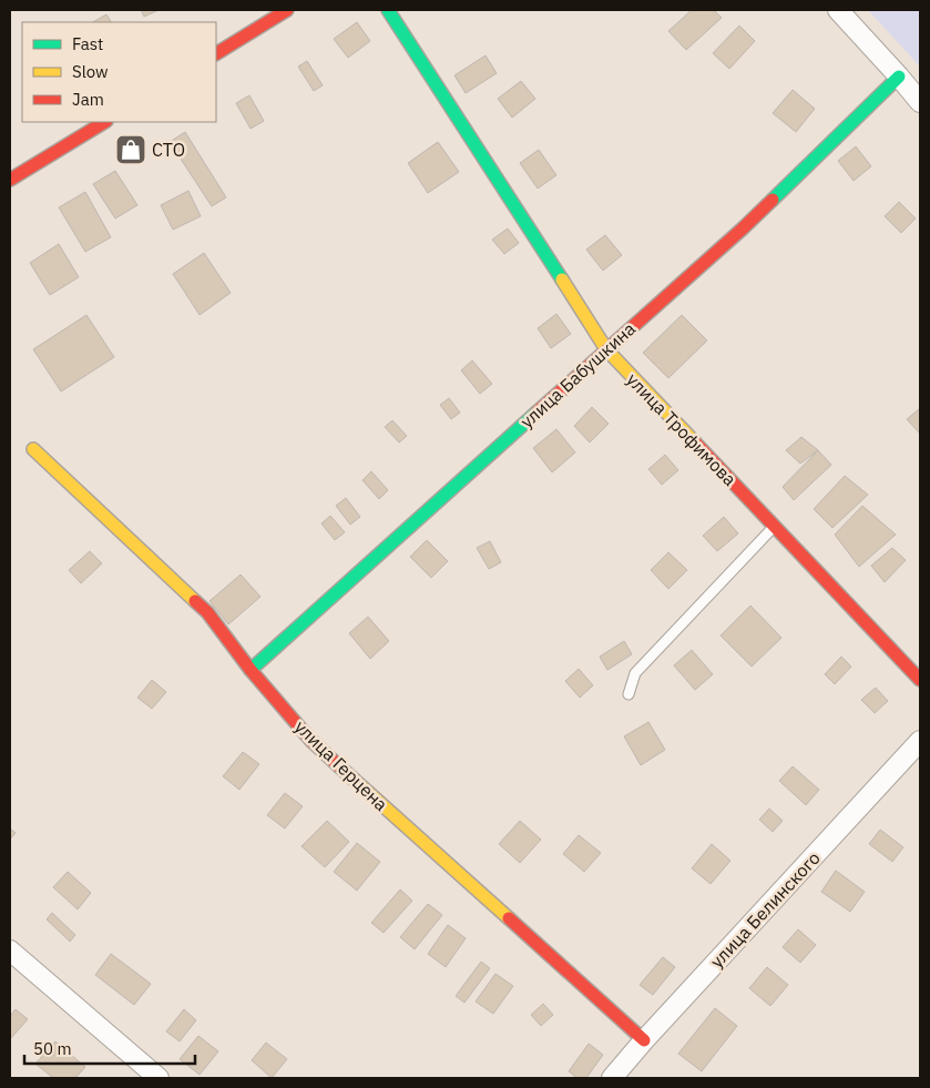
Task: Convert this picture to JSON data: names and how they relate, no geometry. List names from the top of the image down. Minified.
{"streets":{"street":["улица Бабушкина","улица Трофимова","улица Герцена","улица Белинского"]},"crossings":[["улица Бабушкина","улица Трофимова"],["улица Бабушкина","улица Герцена"],["улица Герцена","улица Белинского"]],"places":{"shop":["СТО"]},"legend":["Fast","Slow","Jam"],"scale_bar":"50 m"}
